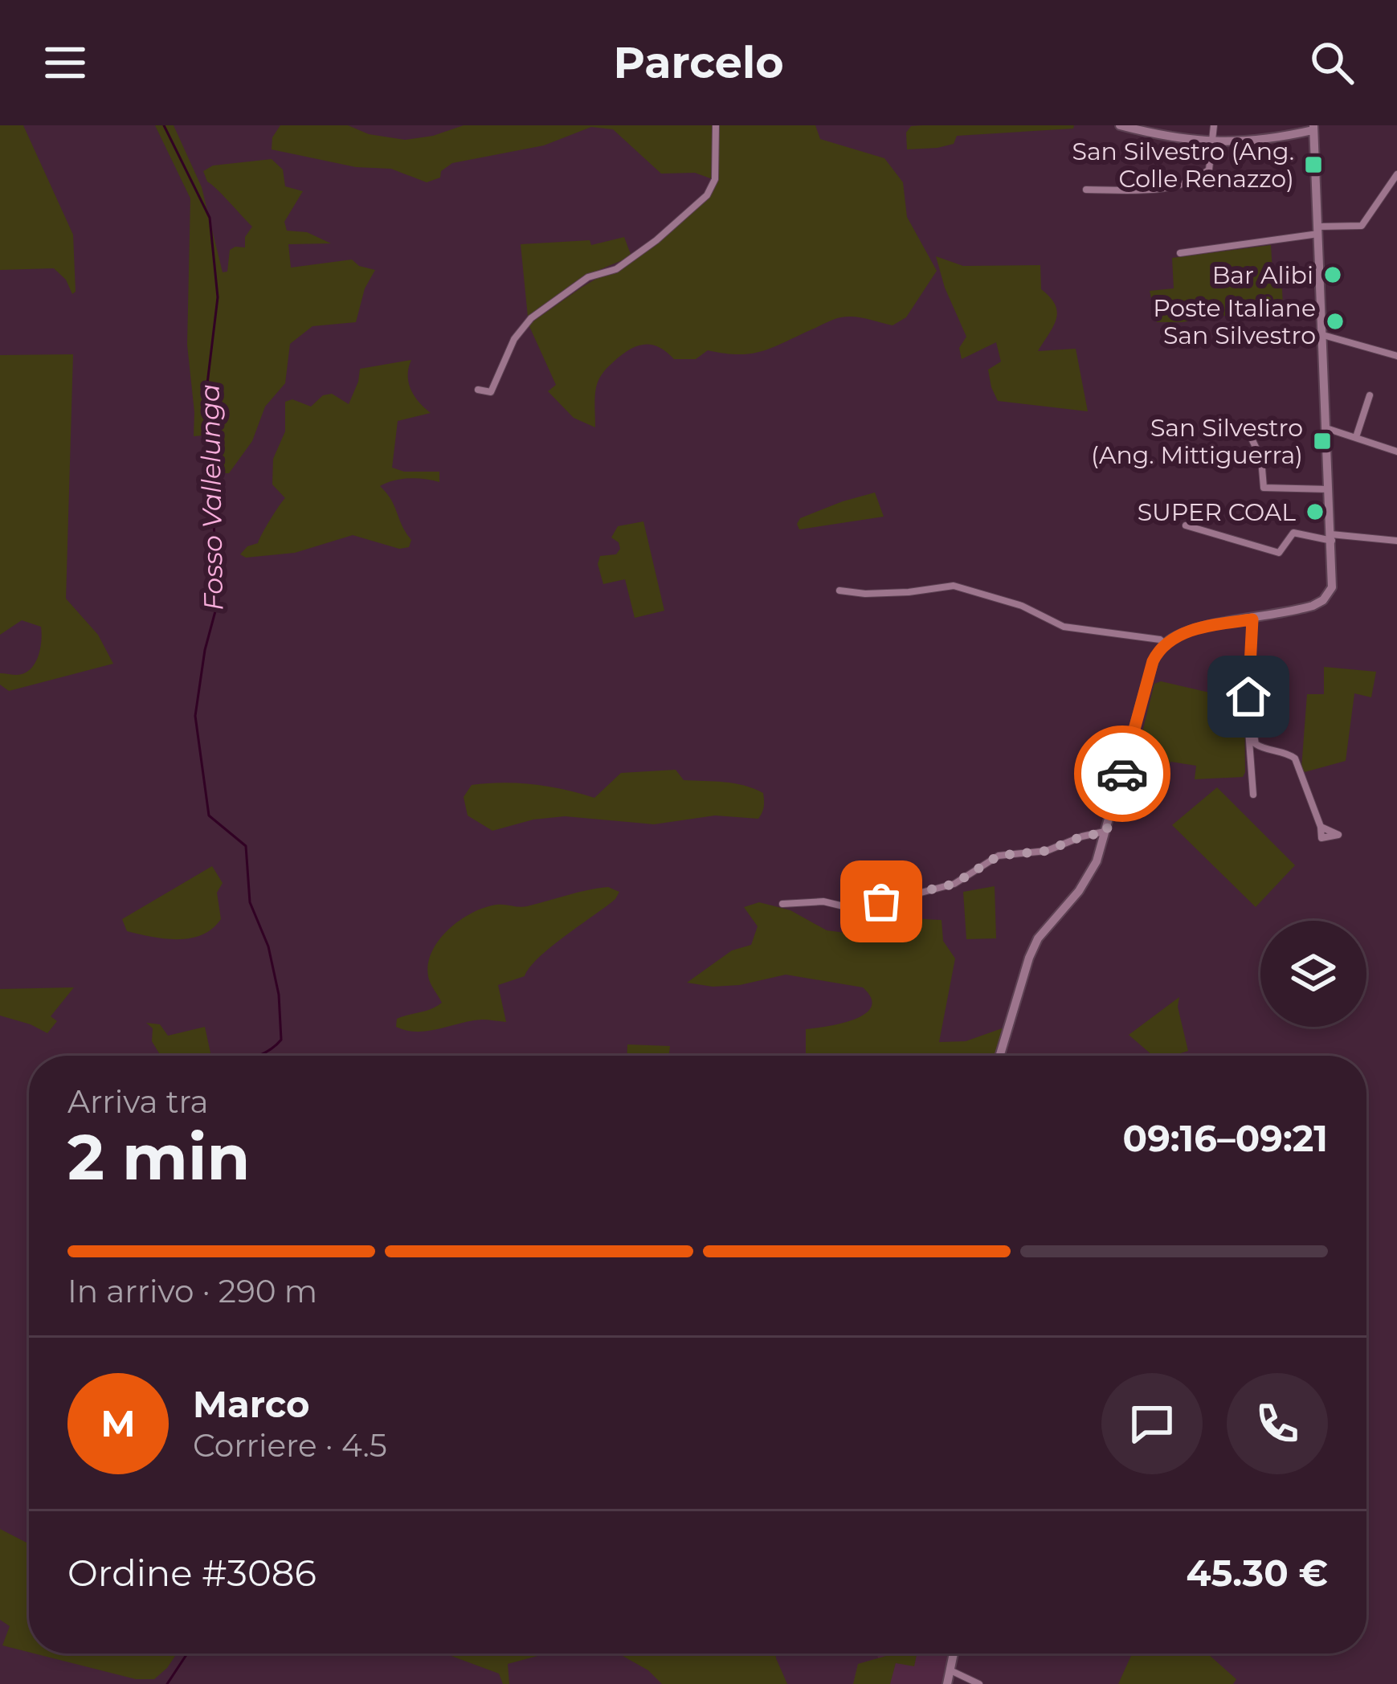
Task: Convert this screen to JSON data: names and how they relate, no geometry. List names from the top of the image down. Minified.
{"water":["Fosso Vallelunga"],"places":{"transit":["San Silvestro (Ang. Colle Renazzo)","San Silvestro (Ang. Mittiguerra)"],"other":["Bar Alibi","Poste Italiane San Silvestro","SUPER COAL"]},"page":{"header":"Parcelo","heading":["2 min","Arriva tra","09:16–09:21"],"panel":["Marco","Corriere · 4.5","Ordine #3086","45.30 €"],"bar":"In arrivo · 290 m","round":"M"}}
